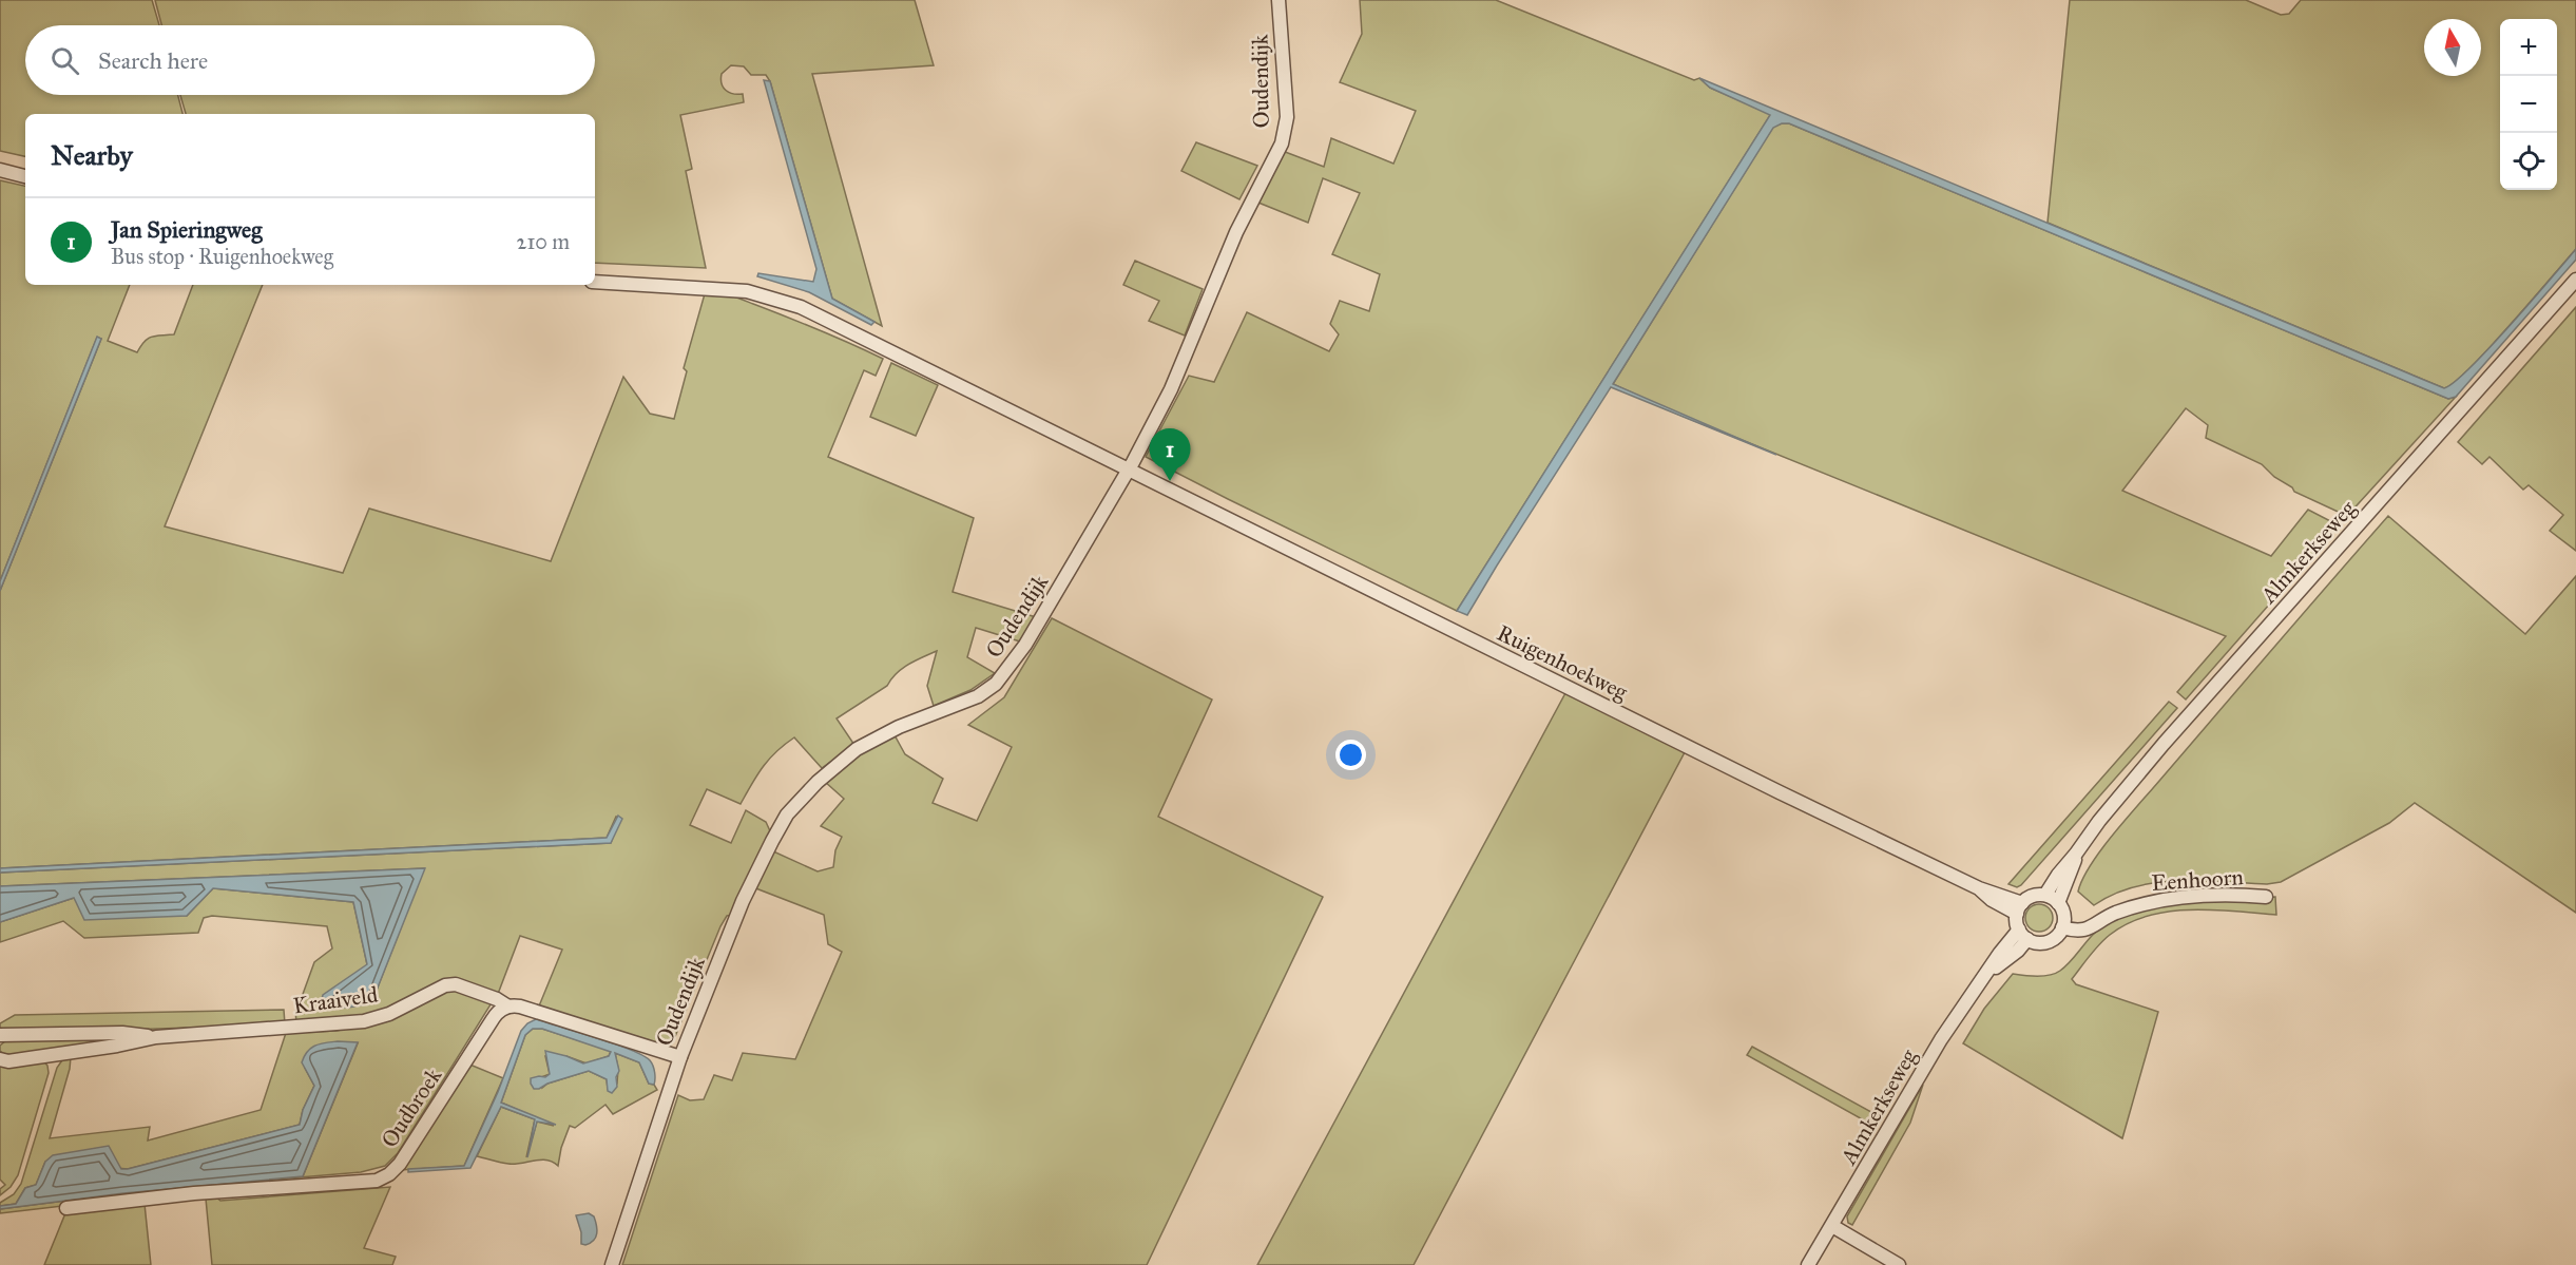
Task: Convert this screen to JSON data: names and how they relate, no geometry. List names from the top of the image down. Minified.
{"streets":{"street":["Oudendijk","Almkerkseweg","Ruigenhoekweg","Eenhoorn","Kraaiveld","Oudbroek"]},"crossings":[["Oudendijk","Ruigenhoekweg"],["Almkerkseweg","Ruigenhoekweg"],["Almkerkseweg","Eenhoorn"],["Ruigenhoekweg","Eenhoorn"],["Kraaiveld","Oudbroek"]],"north":"top","page":{"map_buttons":["+","−"],"search":"Search here","heading":"Nearby","list":[{"mark":"1","name":"Jan Spieringweg","note":"Bus stop · Ruigenhoekweg","value":"210 m"}],"pins":"1"}}
